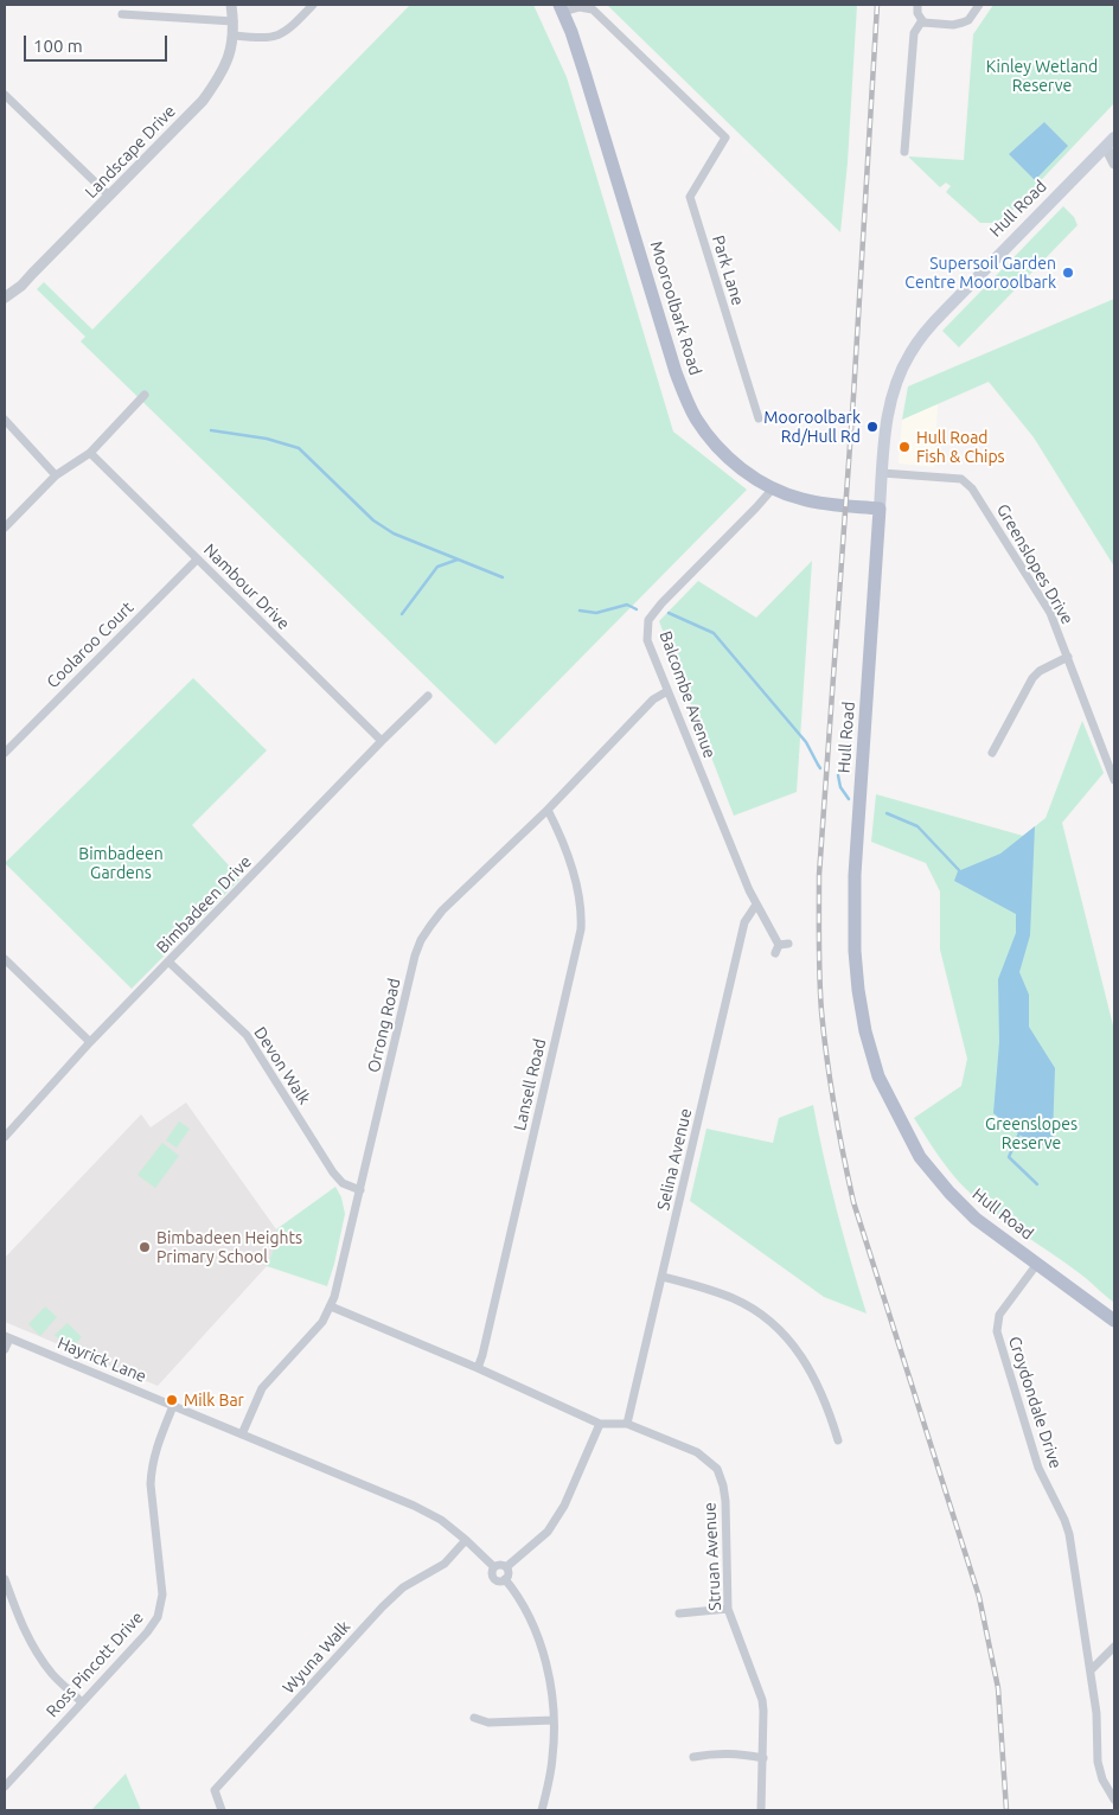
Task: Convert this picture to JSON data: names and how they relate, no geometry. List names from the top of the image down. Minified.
{"streets":{"main road":["Hull Road","Mooroolbark Road"],"street":["Landscape Drive","Park Lane","Greenslopes Drive","Nambour Drive","Coolaroo Court","Balcombe Avenue","Bimbadeen Drive","Orrong Road","Devon Walk","Lansell Road","Selina Avenue","Hayrick Lane","Croydondale Drive","Struan Avenue","Wyuna Walk","Ross Pincott Drive"]},"crossings":[["Hull Road","Mooroolbark Road"],["Hull Road","Greenslopes Drive"],["Hull Road","Croydondale Drive"],["Park Lane","Mooroolbark Road"],["Mooroolbark Road","Balcombe Avenue"],["Nambour Drive","Coolaroo Court"],["Nambour Drive","Bimbadeen Drive"],["Balcombe Avenue","Orrong Road"],["Balcombe Avenue","Selina Avenue"],["Bimbadeen Drive","Devon Walk"],["Orrong Road","Devon Walk"],["Orrong Road","Lansell Road"],["Orrong Road","Hayrick Lane"],["Orrong Road","Struan Avenue"],["Lansell Road","Struan Avenue"],["Selina Avenue","Struan Avenue"],["Hayrick Lane","Wyuna Walk"],["Hayrick Lane","Ross Pincott Drive"]],"parks":["Kinley Wetland Reserve","Bimbadeen Gardens","Greenslopes Reserve"],"places":["Supersoil Garden Centre Mooroolbark","Mooroolbark Rd/Hull Rd","Hull Road Fish & Chips","Bimbadeen Heights Primary School","Milk Bar"],"scale_bar":"100 m"}
